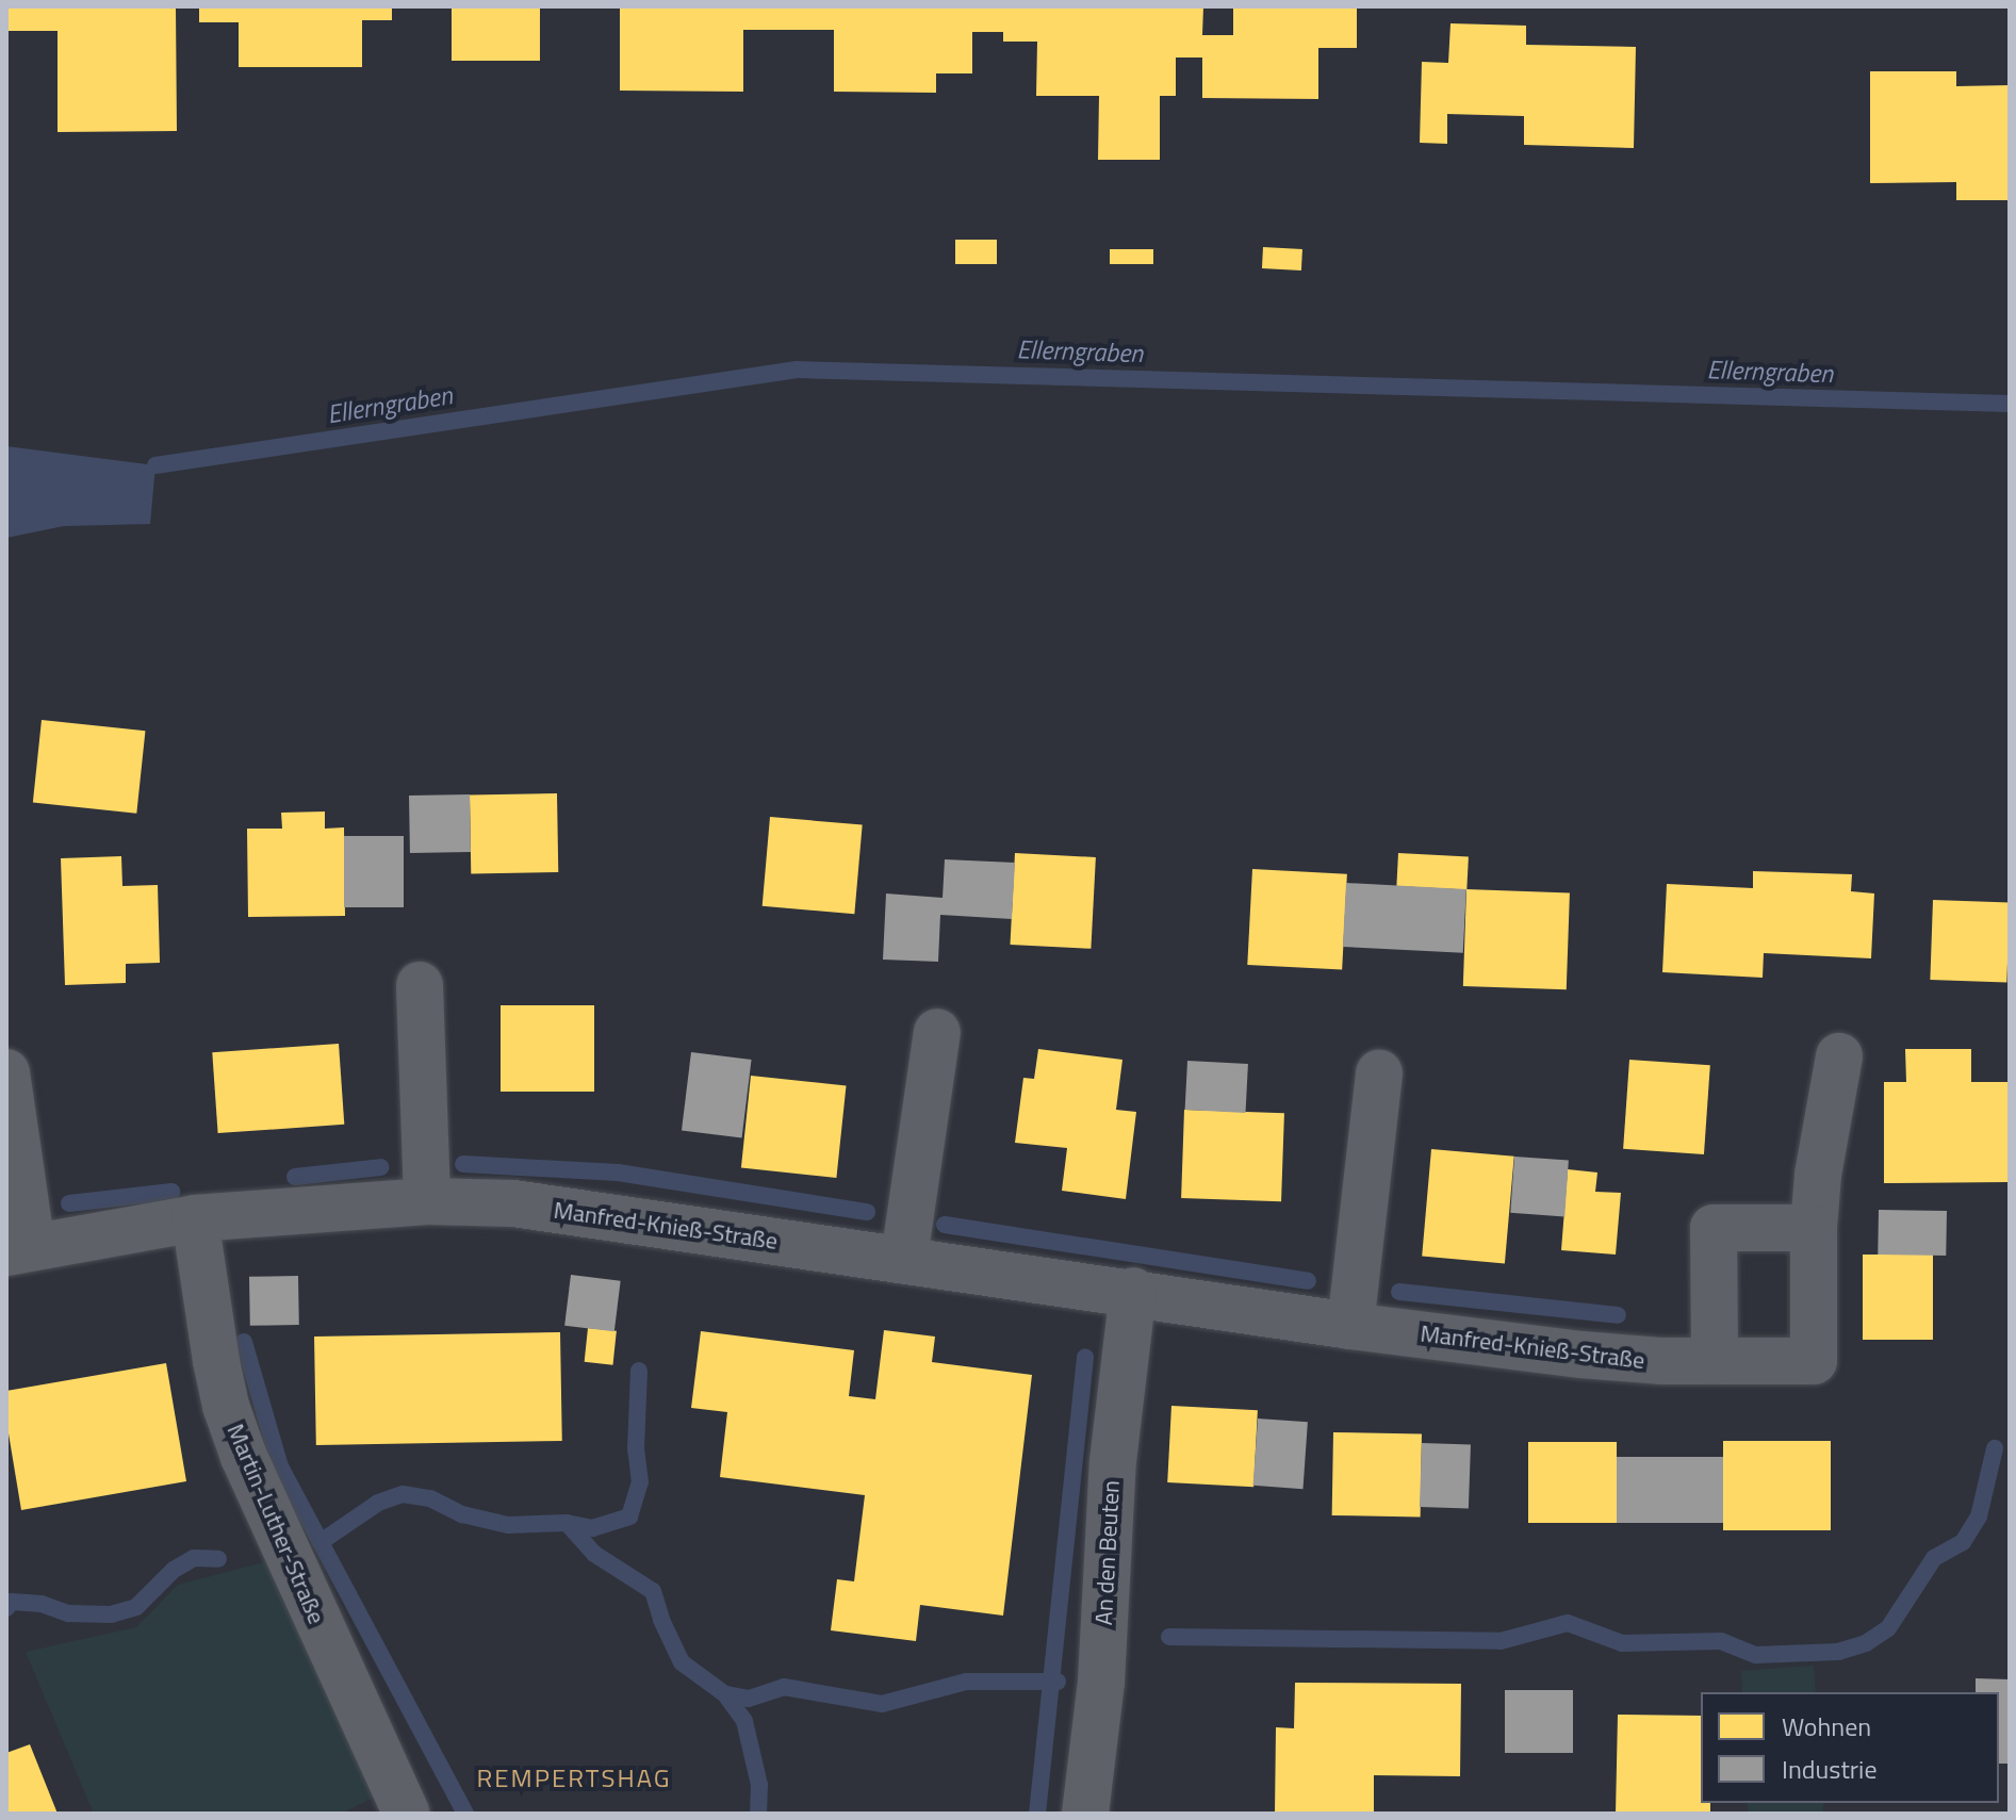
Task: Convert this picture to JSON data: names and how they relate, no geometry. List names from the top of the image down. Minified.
{"streets":{"street":["Manfred-Knieß-Straße","Martin-Luther-Straße","An den Beuten"]},"crossings":[["Manfred-Knieß-Straße","Martin-Luther-Straße"],["Manfred-Knieß-Straße","An den Beuten"]],"districts":["REMPERTSHAG"],"water":["Ellerngraben"],"legend":["Wohnen","Industrie"]}
